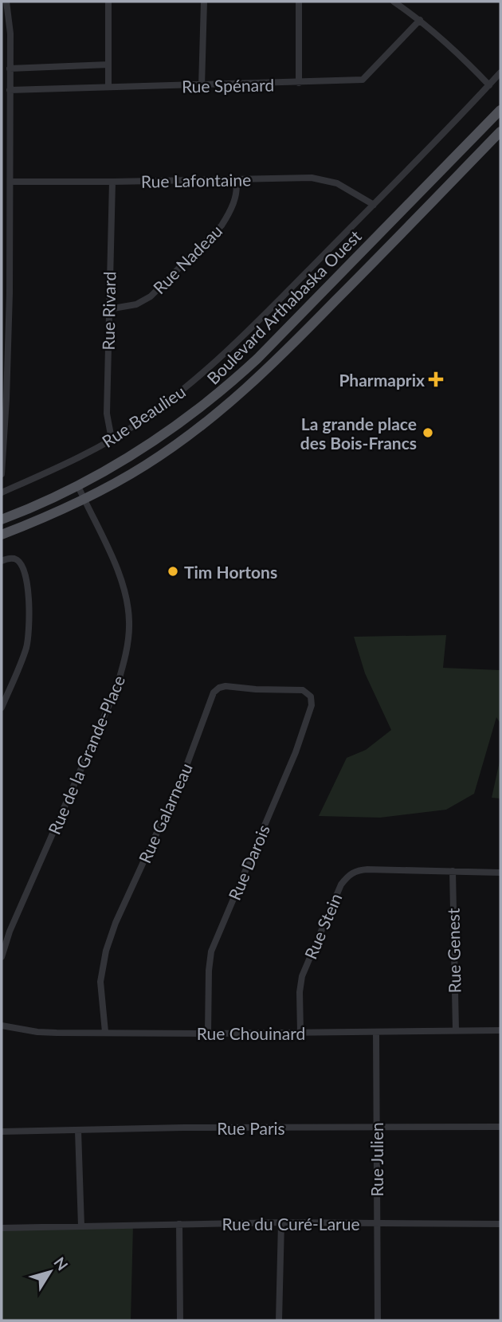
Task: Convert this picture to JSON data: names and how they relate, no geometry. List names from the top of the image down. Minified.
{"streets":{"main road":["Boulevard Arthabaska Ouest"],"street":["Rue Spénard","Rue Lafontaine","Rue Nadeau","Rue Rivard","Rue Beaulieu","Rue de la Grande-Place","Rue Galarneau","Rue Darois","Rue Stein","Rue Genest","Rue Chouinard","Rue Paris","Rue Julien","Rue du Curé-Larue"]},"crossings":[["Rue Lafontaine","Rue Nadeau"],["Rue Lafontaine","Rue Rivard"],["Rue Lafontaine","Rue Beaulieu"],["Rue Nadeau","Rue Rivard"],["Boulevard Arthabaska Ouest","Rue de la Grande-Place"],["Rue Rivard","Rue Beaulieu"],["Rue Galarneau","Rue Darois"],["Rue Galarneau","Rue Chouinard"],["Rue Darois","Rue Chouinard"],["Rue Stein","Rue Genest"],["Rue Stein","Rue Chouinard"],["Rue Genest","Rue Chouinard"],["Rue Chouinard","Rue Julien"],["Rue Paris","Rue Julien"],["Rue Julien","Rue du Curé-Larue"]],"places":{"health":["Pharmaprix"],"other":["La grande place des Bois-Francs","Tim Hortons"]},"north":"top right"}
